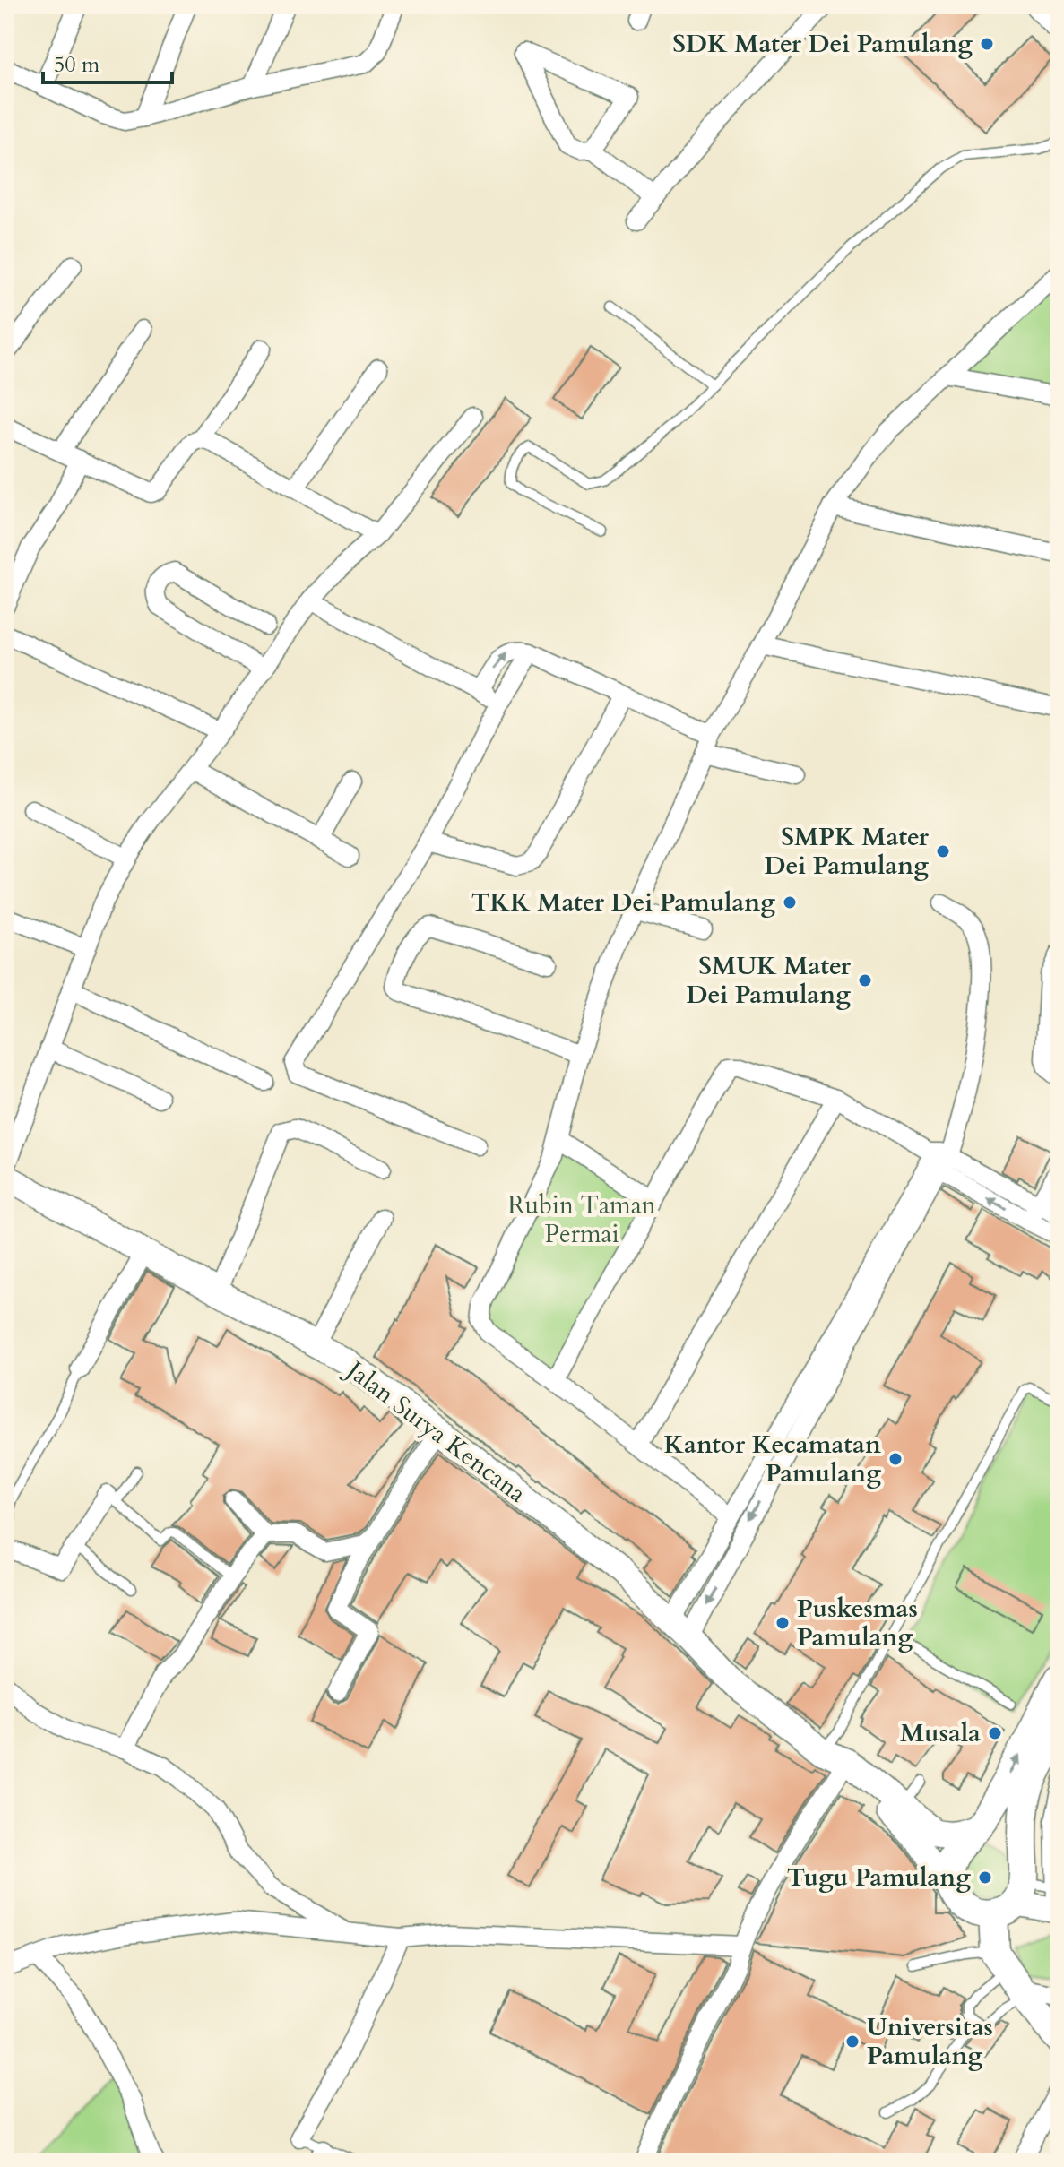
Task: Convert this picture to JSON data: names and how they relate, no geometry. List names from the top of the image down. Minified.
{"streets":{"main road":["Jalan Surya Kencana"]},"parks":["Rubin Taman Permai"],"places":["SDK Mater Dei Pamulang","SMPK Mater Dei Pamulang","TKK Mater Dei Pamulang","SMUK Mater Dei Pamulang","Kantor Kecamatan Pamulang","Puskesmas Pamulang","Musala","Tugu Pamulang","Universitas Pamulang"],"scale_bar":"50 m"}
